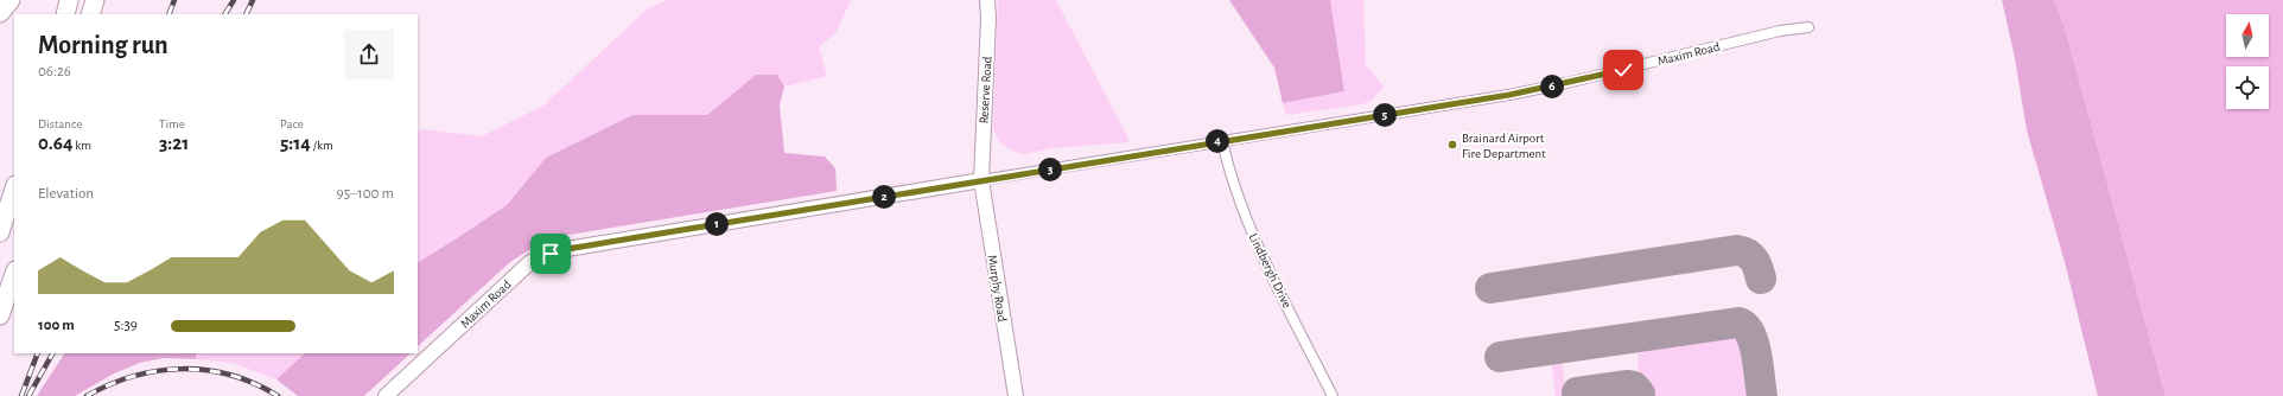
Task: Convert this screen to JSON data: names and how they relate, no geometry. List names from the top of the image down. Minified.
{"streets":{"street":["Maxim Road","Reserve Road","Lindbergh Drive","Murphy Road"]},"crossings":[["Maxim Road","Reserve Road"],["Maxim Road","Lindbergh Drive"],["Maxim Road","Murphy Road"],["Reserve Road","Murphy Road"]],"places":["Brainard Airport Fire Department"],"north":"top","page":{"heading":["Morning run","06:26"],"pins":["6","5","4","3","2","1"],"stats":[["Distance","0.64 km"],["Time","3:21"],["Pace","5:14 /km"]],"chart":["Elevation","95–100 m"],"list":[{"name":"100 m","note":"5:39"}]}}
